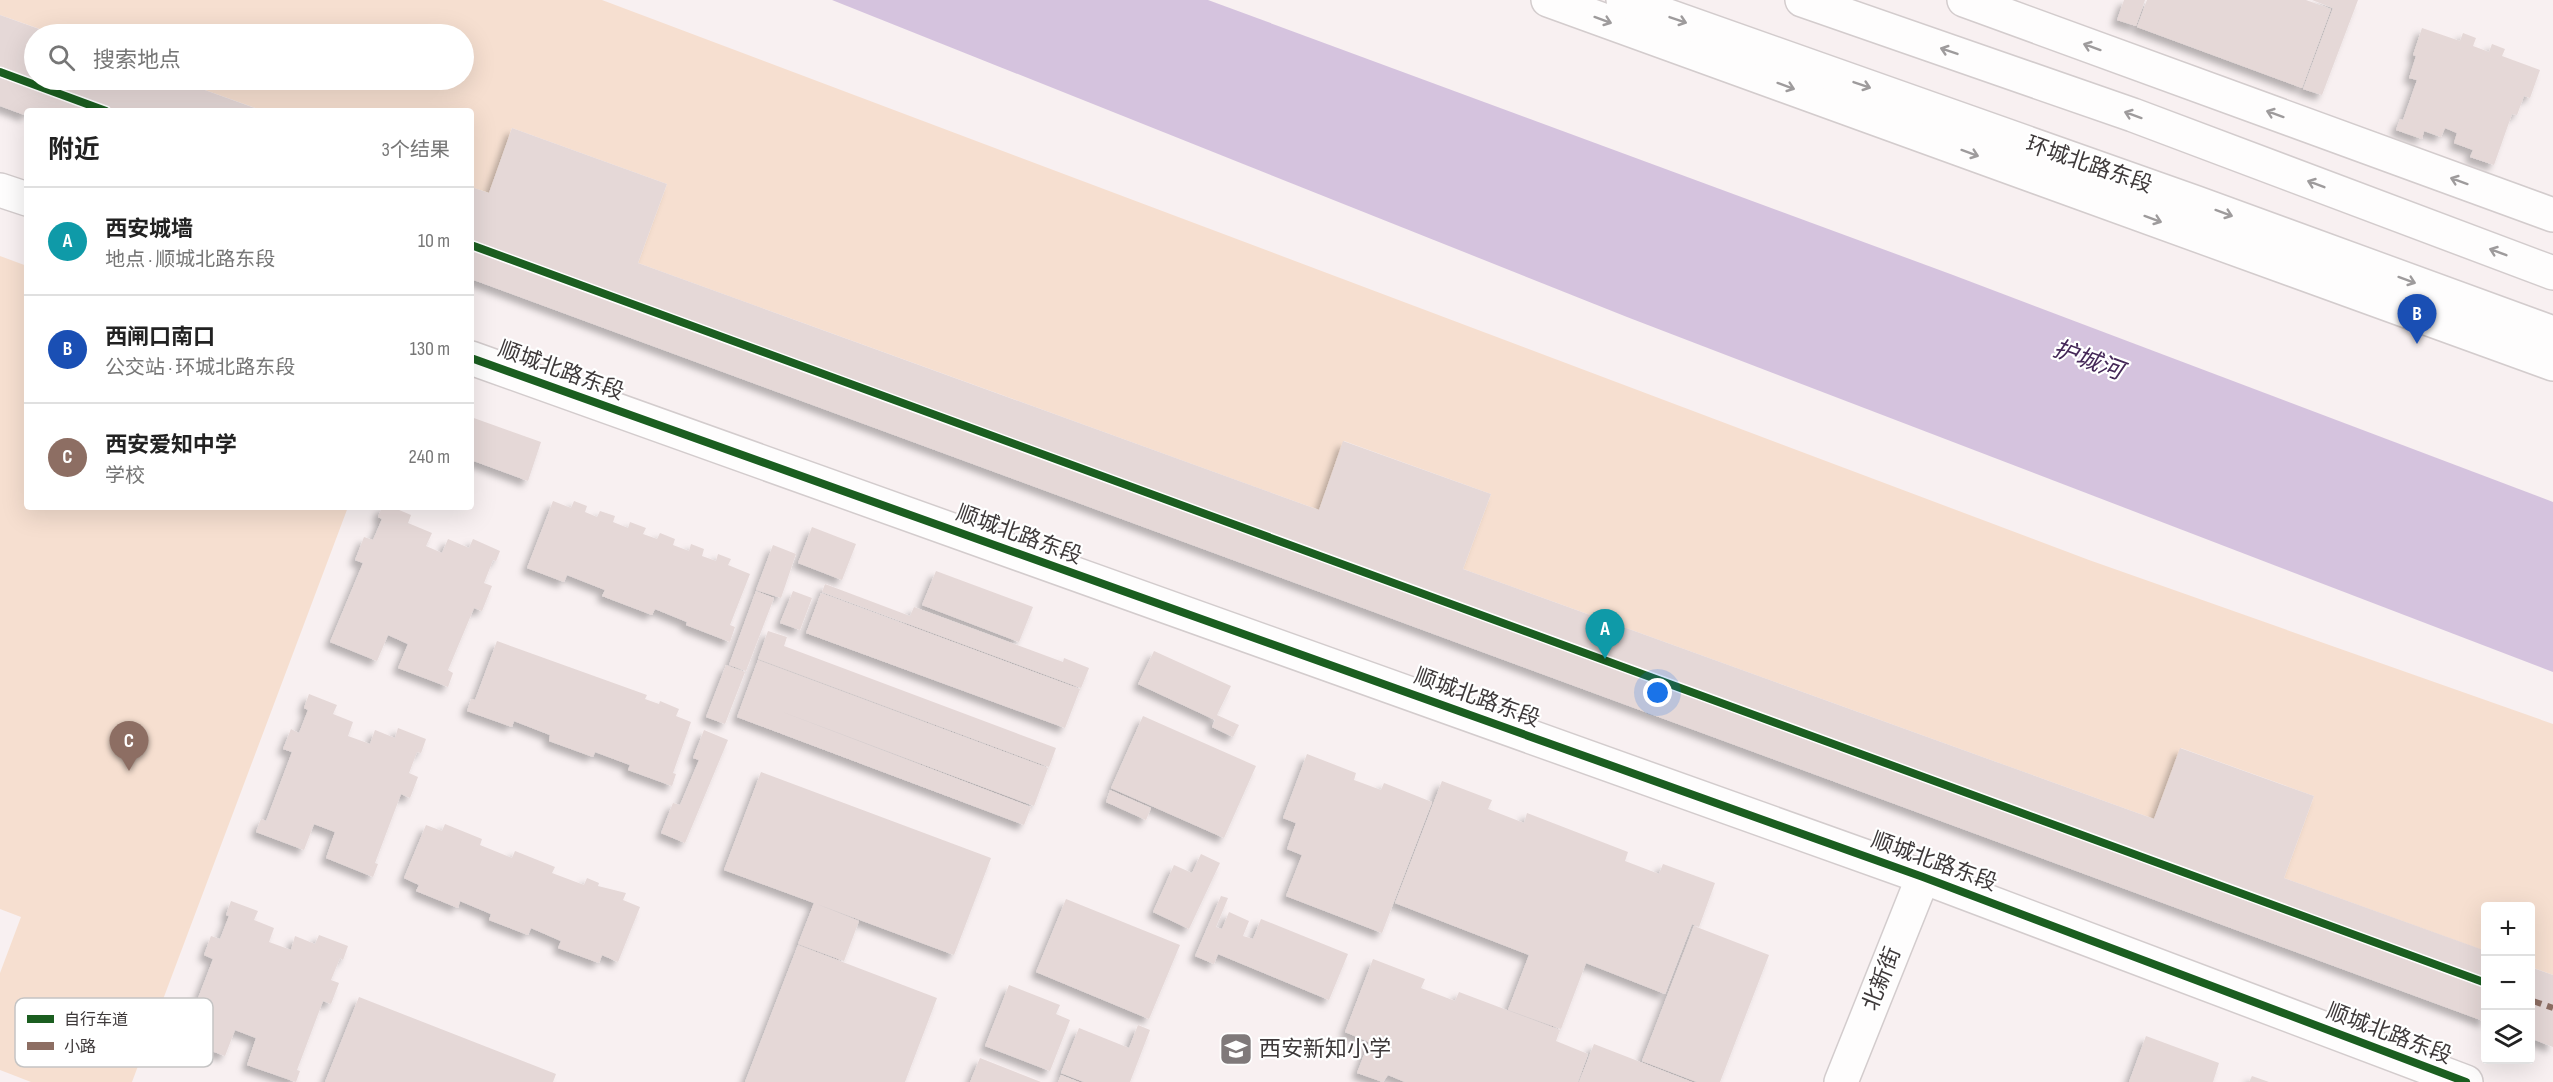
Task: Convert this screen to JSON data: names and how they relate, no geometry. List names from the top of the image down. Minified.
{"streets":{"street":["环城北路东段","顺城北路东段","北新街"]},"crossings":[["顺城北路东段","北新街"]],"water":["护城河"],"places":{"school or university":["西安新知小学"]},"legend":["自行车道","小路"],"page":{"search":"搜索地点","heading":["附近","3个结果"],"list":[{"mark":"A","name":"西安城墙","note":"地点 · 顺城北路东段","value":"10 m"},{"mark":"B","name":"西闸口南口","note":"公交站 · 环城北路东段","value":"130 m"},{"mark":"C","name":"西安爱知中学","note":"学校","value":"240 m"}],"pins":["B","A","C"],"map_buttons":["+","−"]}}
